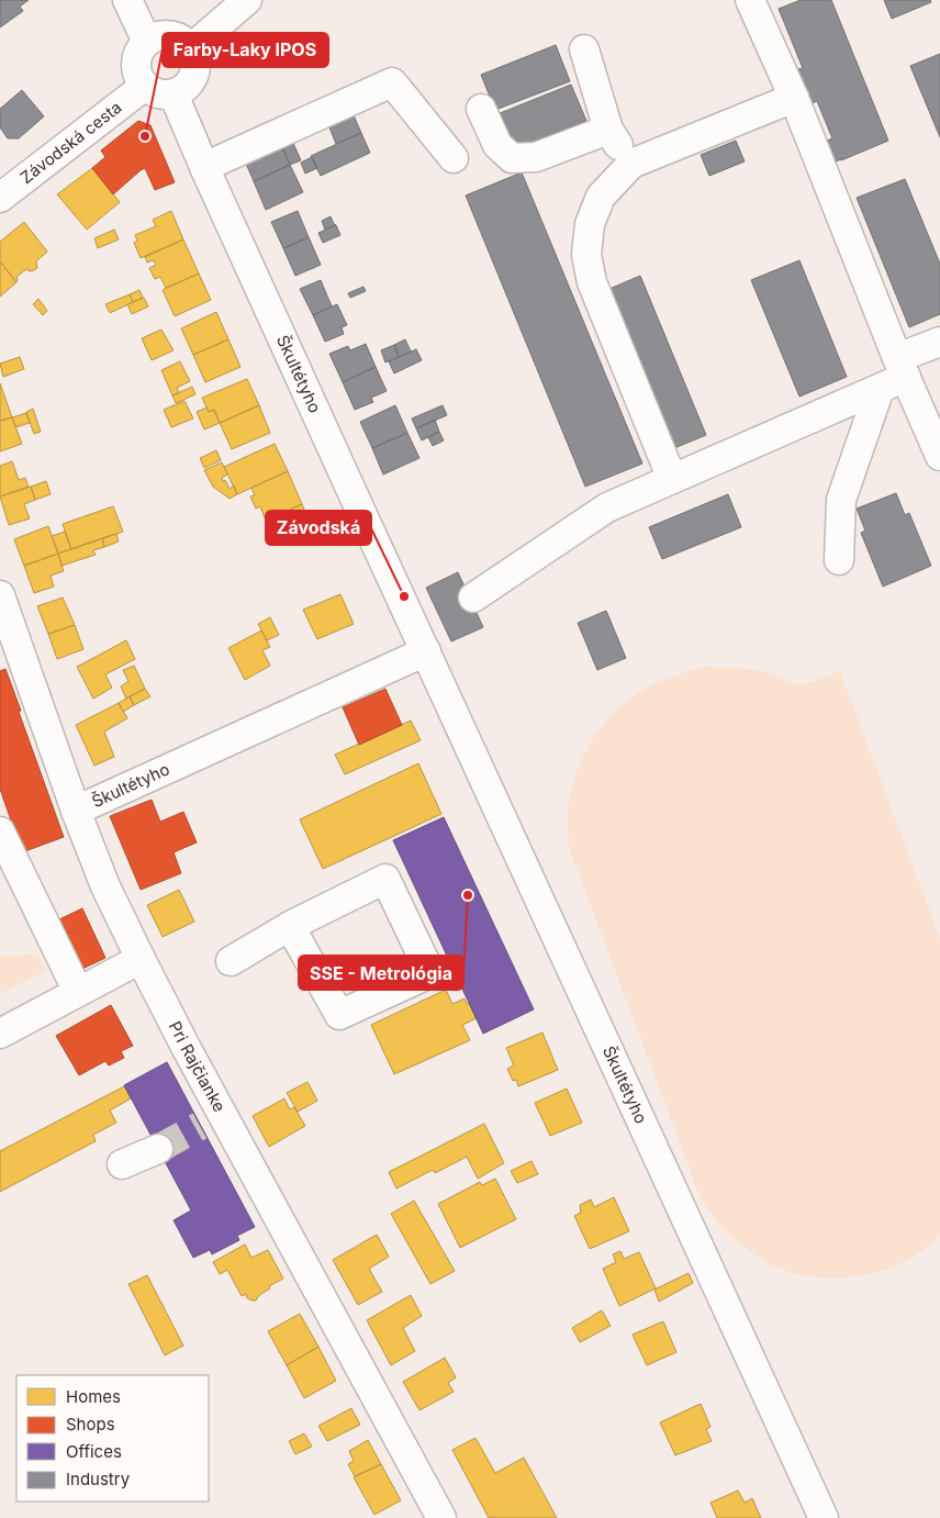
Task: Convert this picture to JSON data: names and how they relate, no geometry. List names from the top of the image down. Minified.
{"streets":{"street":["Závodská cesta","Škultétyho","Pri Rajčianke"]},"crossings":[["Závodská cesta","Škultétyho"],["Škultétyho","Pri Rajčianke"]],"places":["Farby-Laky IPOS","Závodská","SSE - Metrológia"],"legend":["Homes","Shops","Offices","Industry"]}
